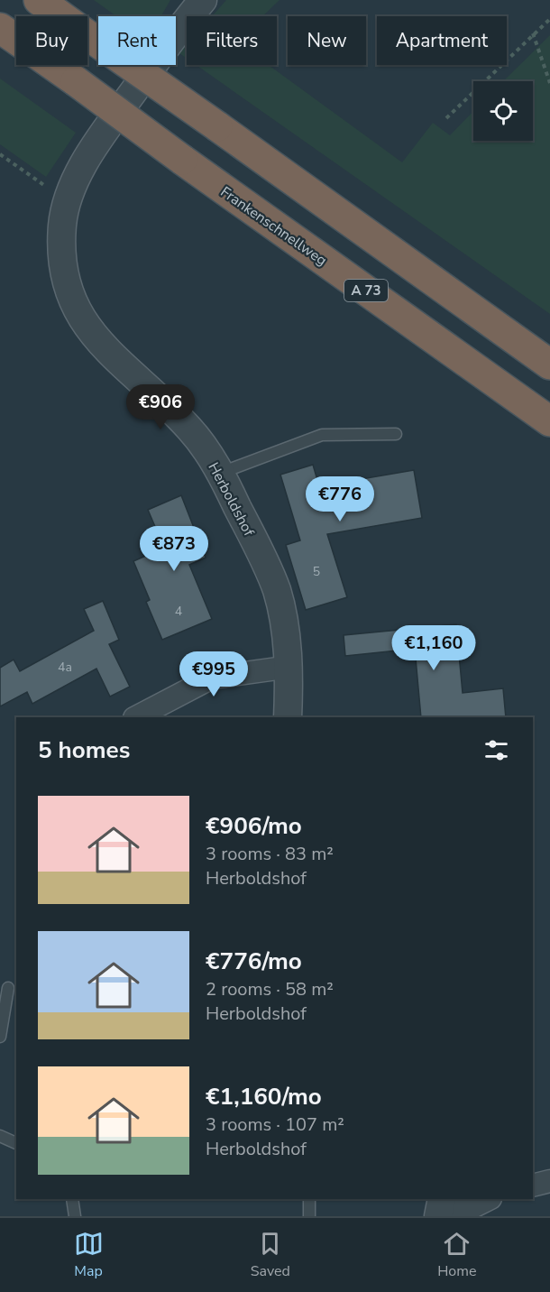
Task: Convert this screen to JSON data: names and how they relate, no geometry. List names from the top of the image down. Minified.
{"streets":{"highway":["Frankenschnellweg","A 73"],"street":["Herboldshof"]},"house_numbers":["5","4","4a"],"page":{"chip":["Buy","Rent","Filters","New","Apartment"],"price":["€906","€776","€873","€1,160","€995"],"heading":"5 homes","list":[{"name":"€906/mo","note":"3 rooms · 83 m² · Herboldshof"},{"name":"€776/mo","note":"2 rooms · 58 m² · Herboldshof"},{"name":"€1,160/mo","note":"3 rooms · 107 m² · Herboldshof"}],"tabs":["Map","Saved","Home"]}}
